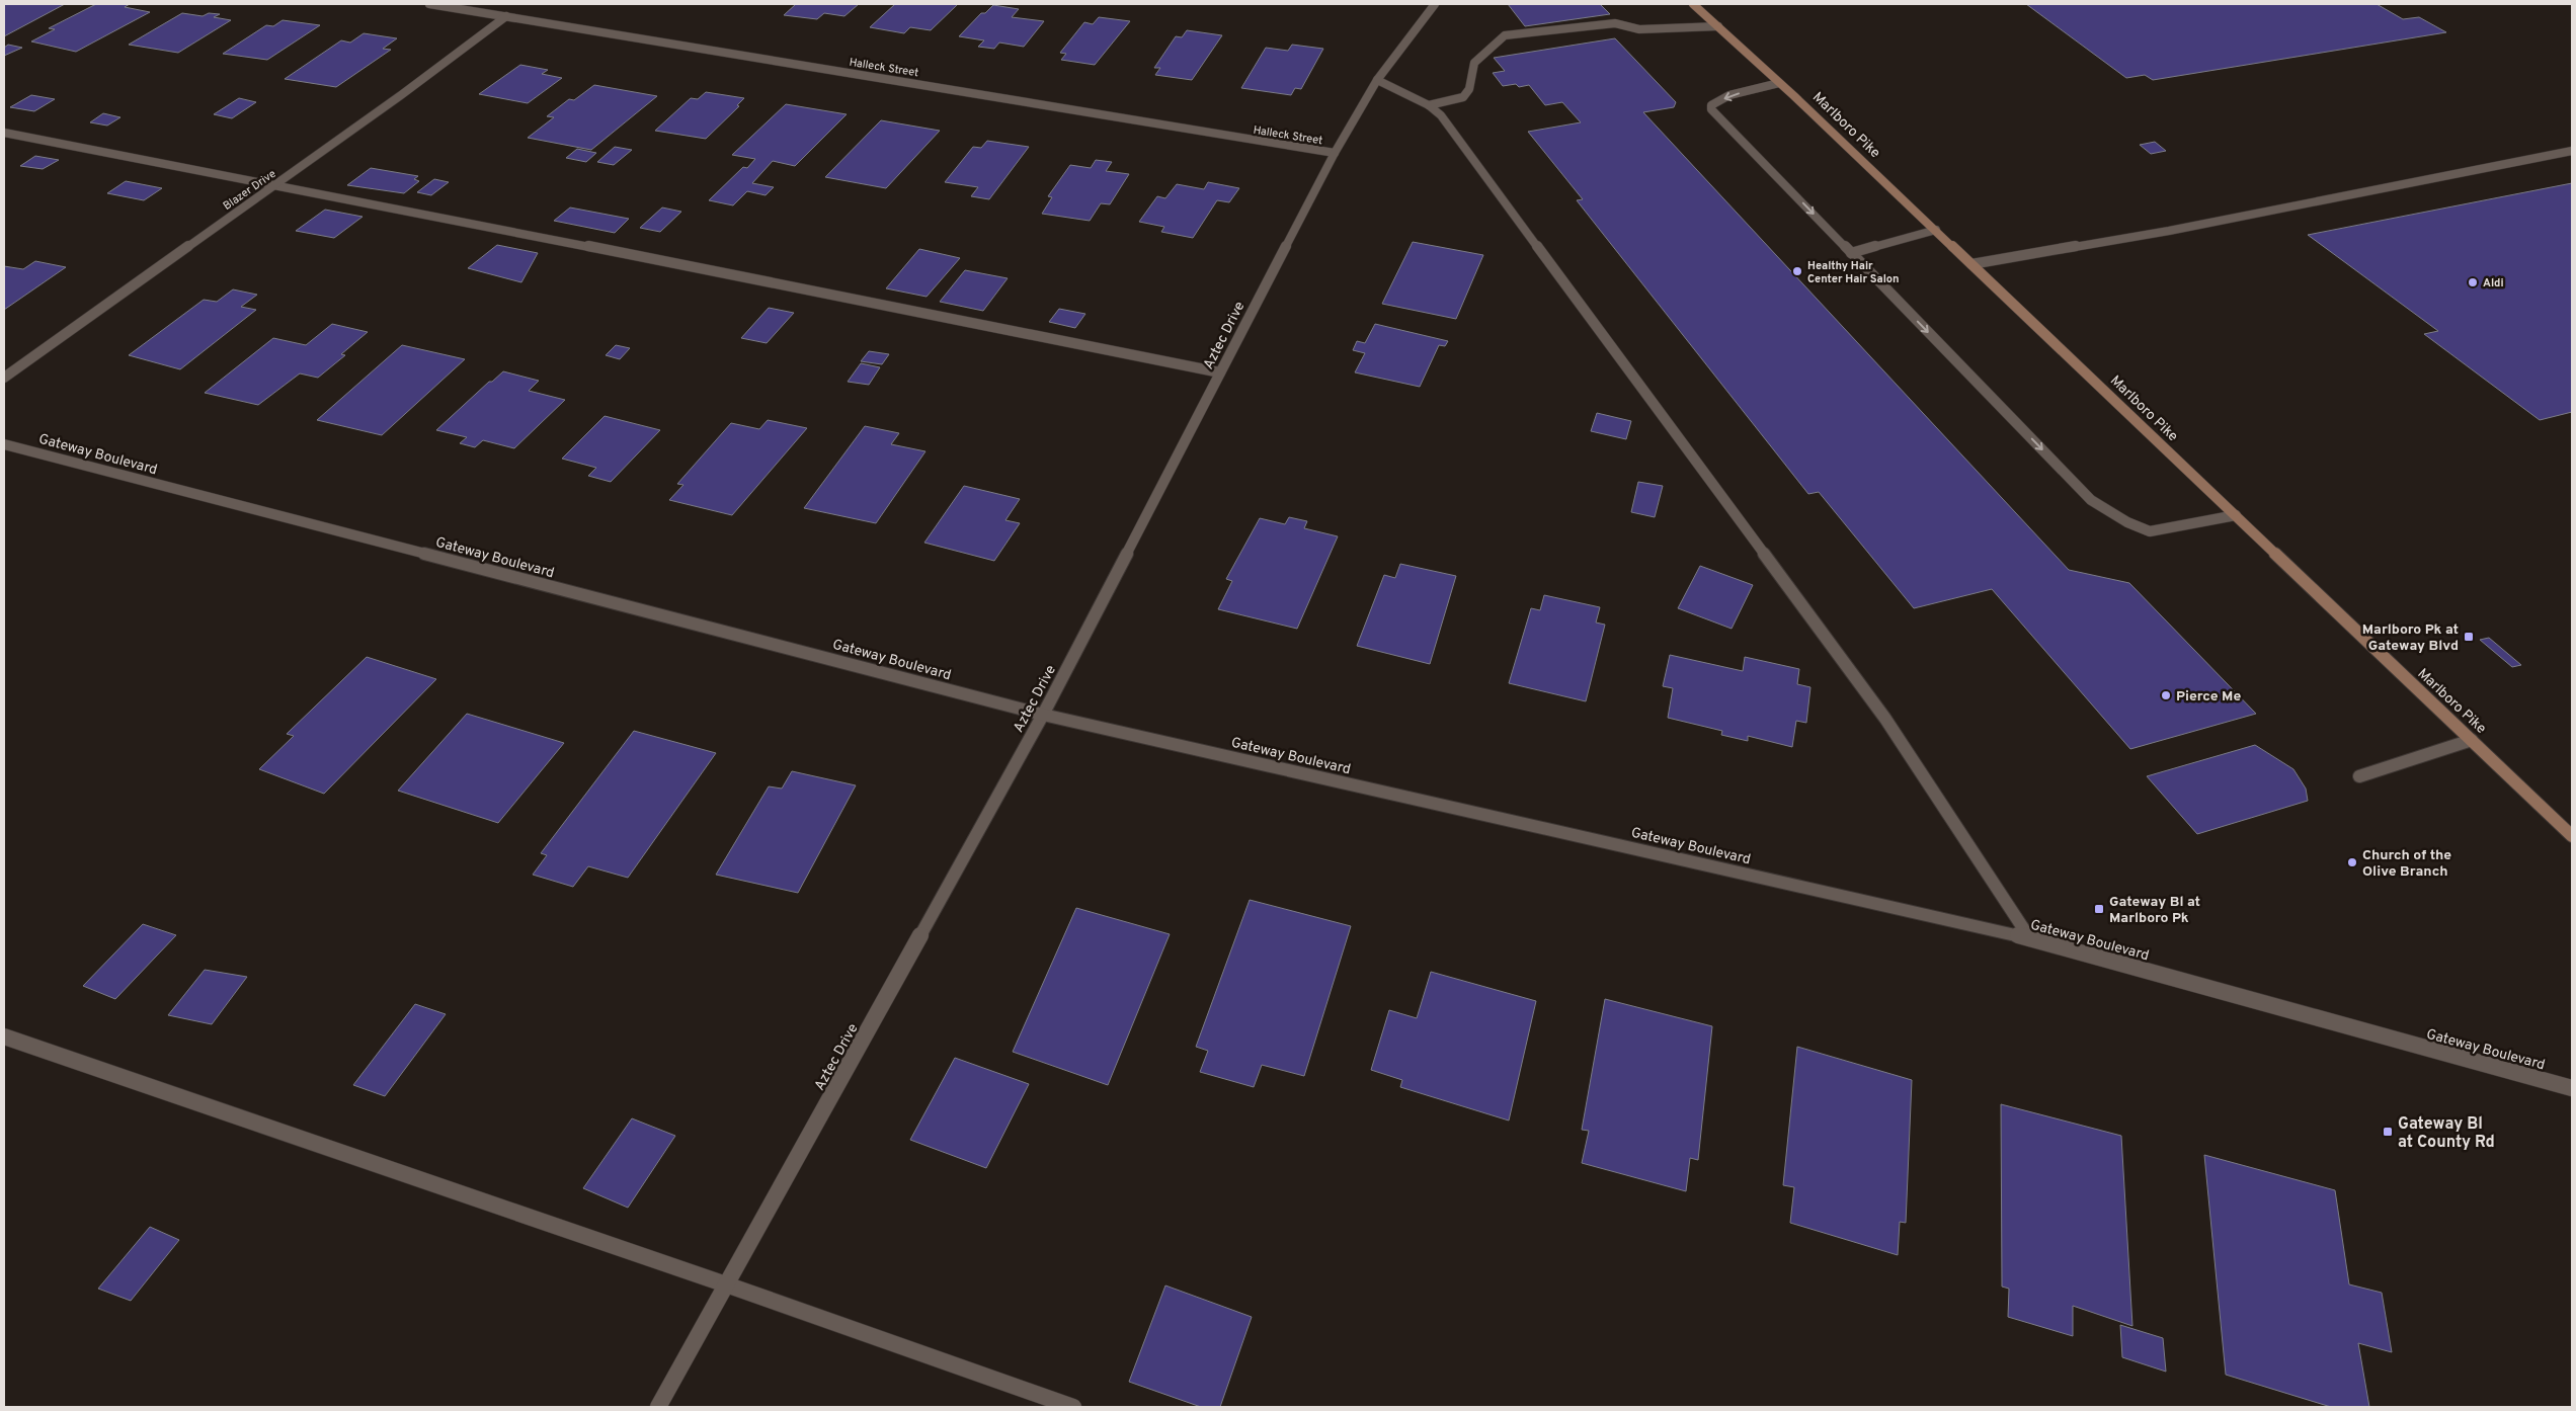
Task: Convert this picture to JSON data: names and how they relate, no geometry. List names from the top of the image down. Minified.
{"streets":{"main road":["Marlboro Pike"],"street":["Halleck Street","Blazer Drive","Aztec Drive","Gateway Boulevard"]},"crossings":[["Halleck Street","Blazer Drive"],["Halleck Street","Aztec Drive"],["Aztec Drive","Gateway Boulevard"]],"places":{"other":["Healthy Hair Center Hair Salon","Aldi","Pierce Me","Church of the Olive Branch"],"transit":["Marlboro Pk at Gateway Blvd","Gateway Bl at Marlboro Pk","Gateway Bl at County Rd"]}}
